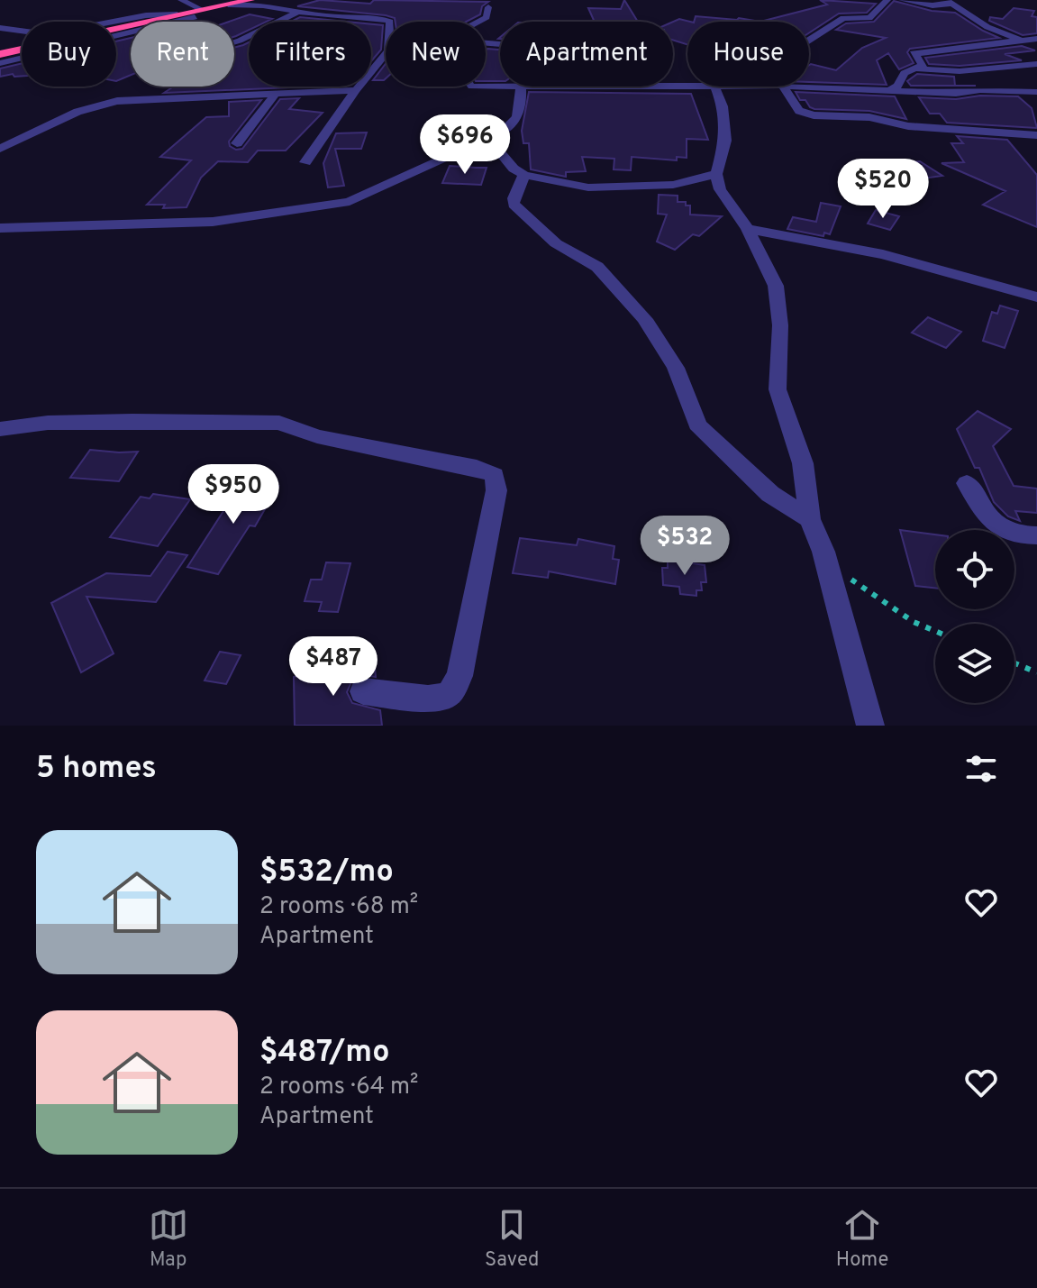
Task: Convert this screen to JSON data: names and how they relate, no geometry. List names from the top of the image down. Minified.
{"page":{"chip":["Buy","Rent","Filters","New","Apartment","House"],"price":["$696","$520","$950","$532","$487"],"heading":"5 homes","list":[{"name":"$532/mo","note":"2 rooms · 68 m² · Apartment"},{"name":"$487/mo","note":"2 rooms · 64 m² · Apartment"}],"tabs":["Map","Saved","Home"]}}
